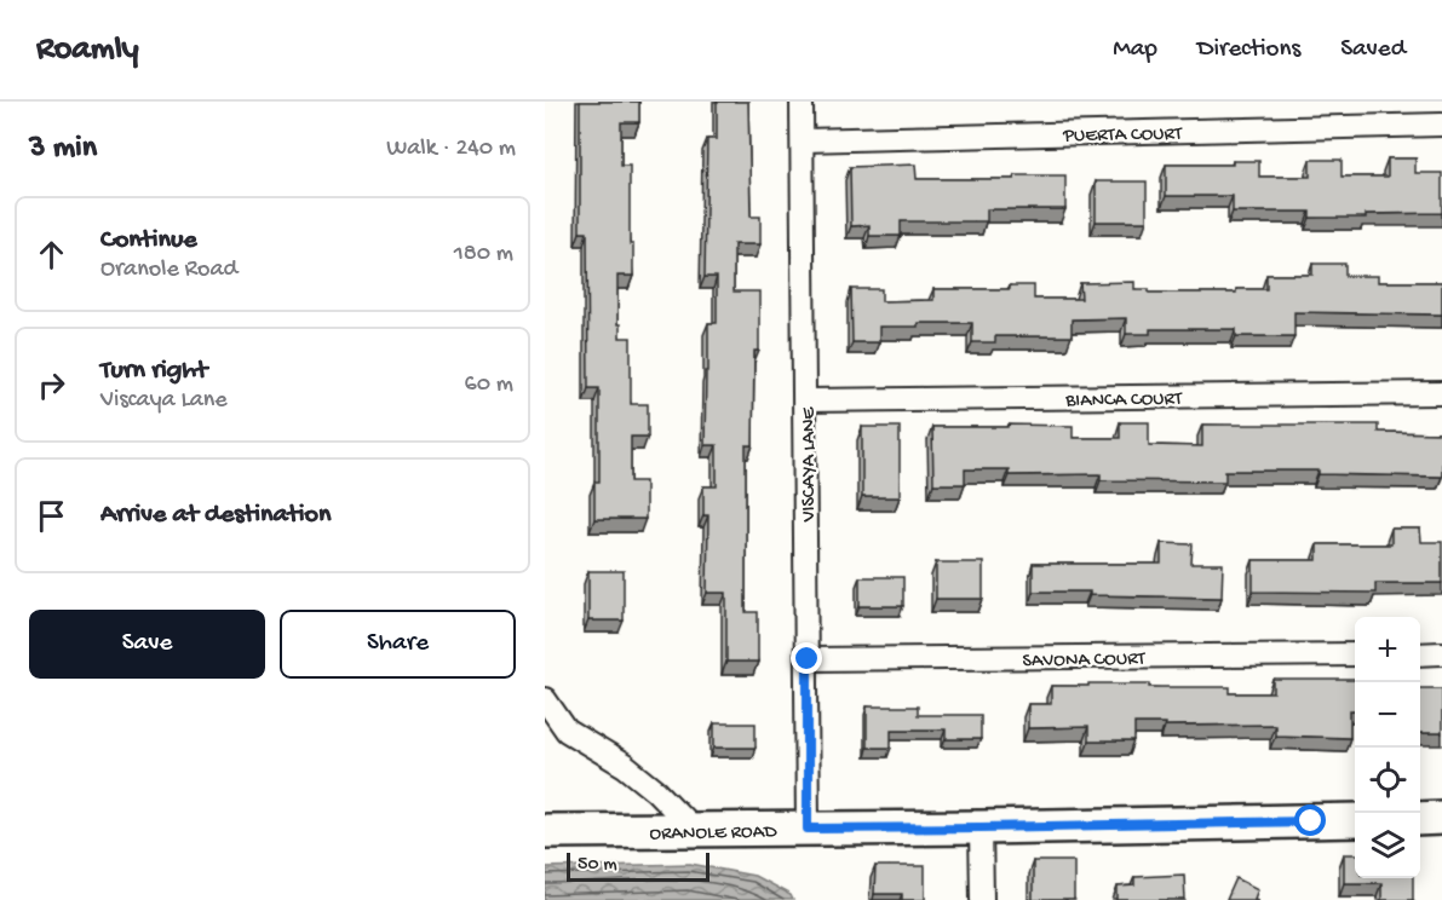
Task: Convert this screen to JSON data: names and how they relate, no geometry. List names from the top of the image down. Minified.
{"streets":{"street":["PUERTA COURT","BIANCA COURT","VISCAYA LANE","SAVONA COURT","ORANOLE ROAD"]},"crossings":[["PUERTA COURT","VISCAYA LANE"],["BIANCA COURT","VISCAYA LANE"],["VISCAYA LANE","SAVONA COURT"],["VISCAYA LANE","ORANOLE ROAD"]],"scale_bar":"50 m","page":{"header":"Roamly","nav":["Map","Directions","Saved"],"heading":["3 min","Walk · 240 m"],"list":[["Continue","Oranole Road","180 m"],["Turn right","Viscaya Lane","60 m"],"Arrive at destination"],"buttons":["Save","Share"],"map_buttons":["+","−"],"scale":"50 m"}}
